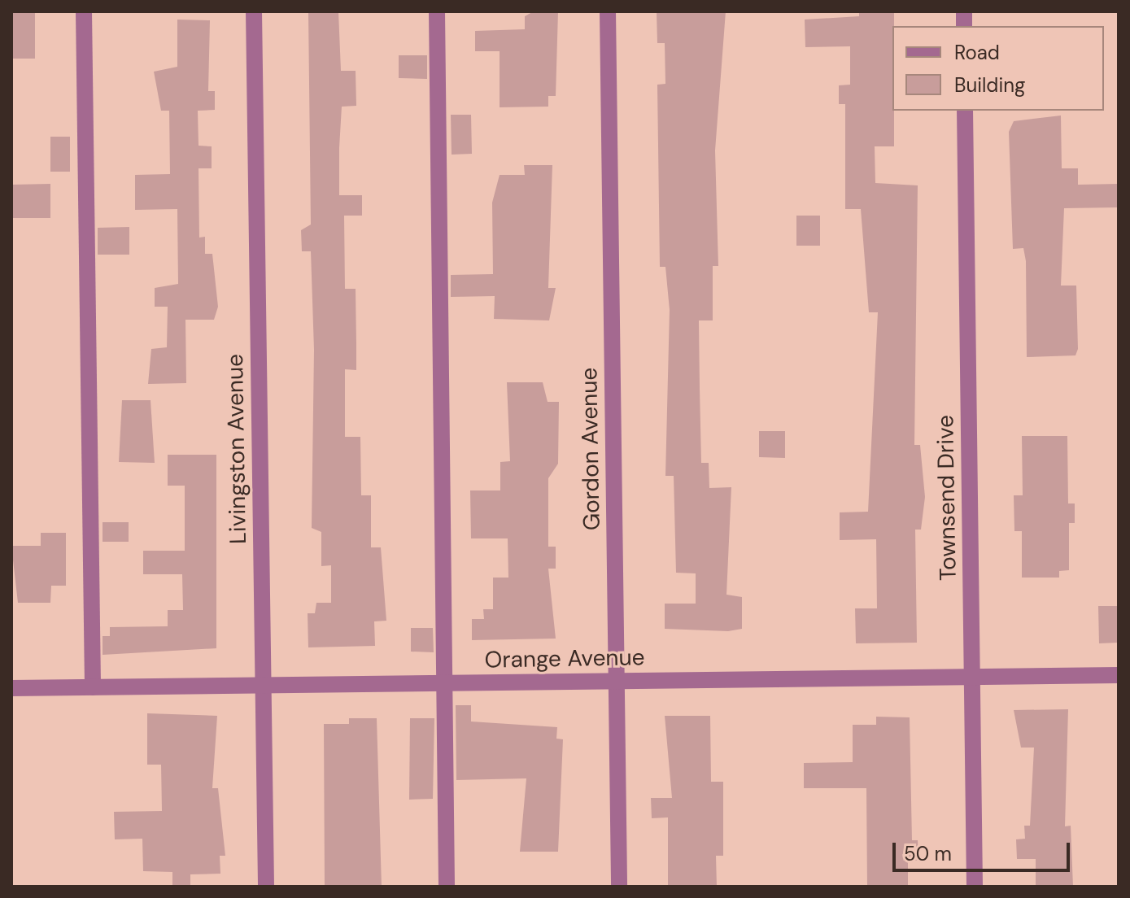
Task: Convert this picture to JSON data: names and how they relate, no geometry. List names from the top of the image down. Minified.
{"streets":{"street":["Livingston Avenue","Gordon Avenue","Townsend Drive","Orange Avenue"]},"crossings":[["Livingston Avenue","Orange Avenue"],["Gordon Avenue","Orange Avenue"],["Townsend Drive","Orange Avenue"]],"legend":["Road","Building"],"scale_bar":"50 m"}
